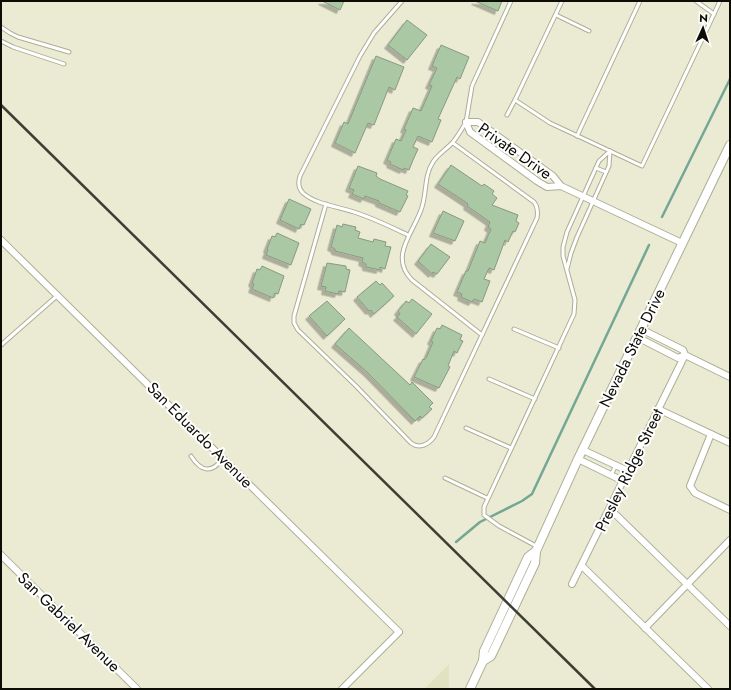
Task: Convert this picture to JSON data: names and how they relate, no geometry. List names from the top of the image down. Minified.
{"streets":{"street":["Private Drive","Nevada State Drive","San Eduardo Avenue","Presley Ridge Street","San Gabriel Avenue"]},"crossings":[["Private Drive","Nevada State Drive"]],"north":"top"}
